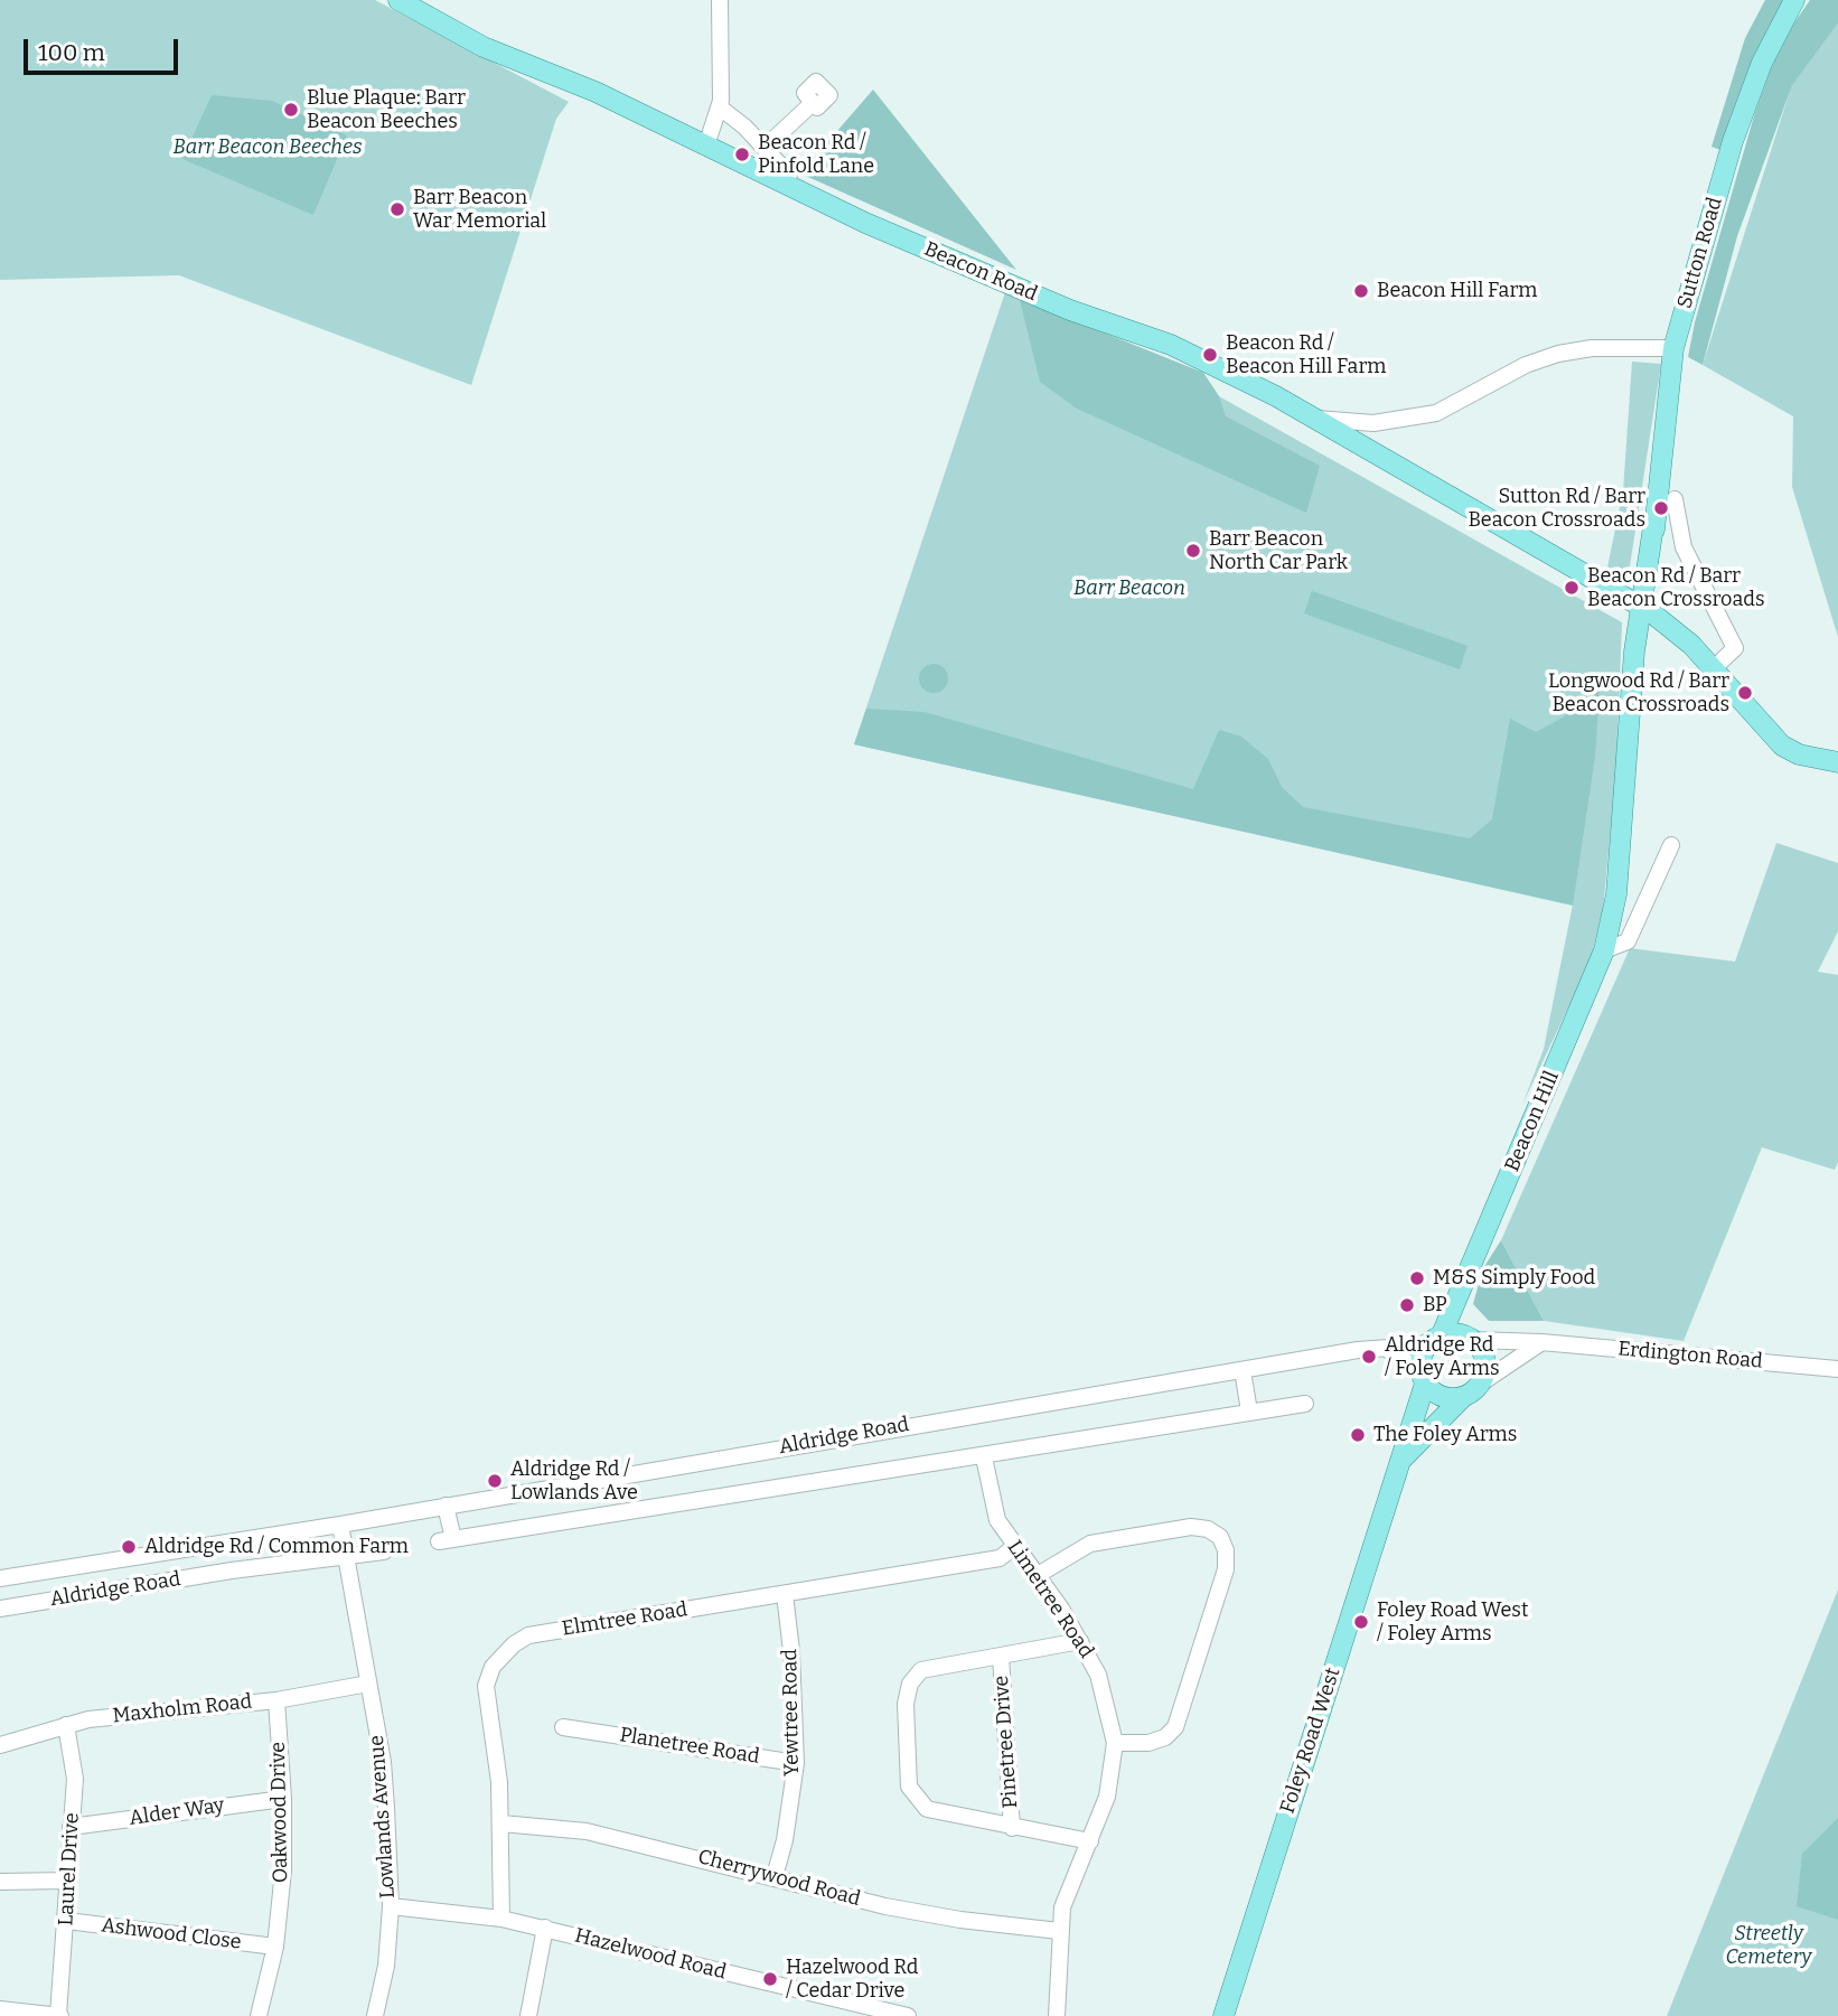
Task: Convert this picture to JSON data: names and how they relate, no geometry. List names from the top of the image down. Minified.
{"streets":{"main road":["Sutton Road","Beacon Road","Beacon Hill","Foley Road West"],"street":["Erdington Road","Aldridge Road","Limetree Road","Elmtree Road","Maxholm Road","Yewtree Road","Pinetree Drive","Planetree Road","Alder Way","Oakwood Drive","Lowlands Avenue","Laurel Drive","Cherrywood Road","Ashwood Close","Hazelwood Road"]},"crossings":[["Sutton Road","Beacon Road"],["Sutton Road","Beacon Hill"],["Beacon Road","Beacon Hill"],["Beacon Hill","Erdington Road"],["Beacon Hill","Aldridge Road"],["Beacon Hill","Foley Road West"],["Erdington Road","Aldridge Road"],["Erdington Road","Foley Road West"],["Aldridge Road","Limetree Road"],["Aldridge Road","Foley Road West"],["Aldridge Road","Lowlands Avenue"],["Limetree Road","Elmtree Road"],["Limetree Road","Cherrywood Road"],["Elmtree Road","Yewtree Road"],["Elmtree Road","Cherrywood Road"],["Elmtree Road","Hazelwood Road"],["Maxholm Road","Oakwood Drive"],["Maxholm Road","Lowlands Avenue"],["Maxholm Road","Laurel Drive"],["Yewtree Road","Planetree Road"],["Yewtree Road","Cherrywood Road"],["Alder Way","Oakwood Drive"],["Alder Way","Laurel Drive"],["Oakwood Drive","Ashwood Close"],["Lowlands Avenue","Hazelwood Road"],["Laurel Drive","Ashwood Close"]],"parks":["Barr Beacon Beeches","Barr Beacon","Streetly Cemetery"],"places":["Blue Plaque: Barr Beacon Beeches","Beacon Rd / Pinfold Lane","Barr Beacon War Memorial","Beacon Hill Farm","Beacon Rd / Beacon Hill Farm","Sutton Rd / Barr Beacon Crossroads","Barr Beacon North Car Park","Beacon Rd / Barr Beacon Crossroads","Longwood Rd / Barr Beacon Crossroads","M&S Simply Food","BP","Aldridge Rd / Foley Arms","The Foley Arms","Aldridge Rd / Lowlands Ave","Aldridge Rd / Common Farm","Foley Road West / Foley Arms","Hazelwood Rd / Cedar Drive"],"scale_bar":"100 m"}
